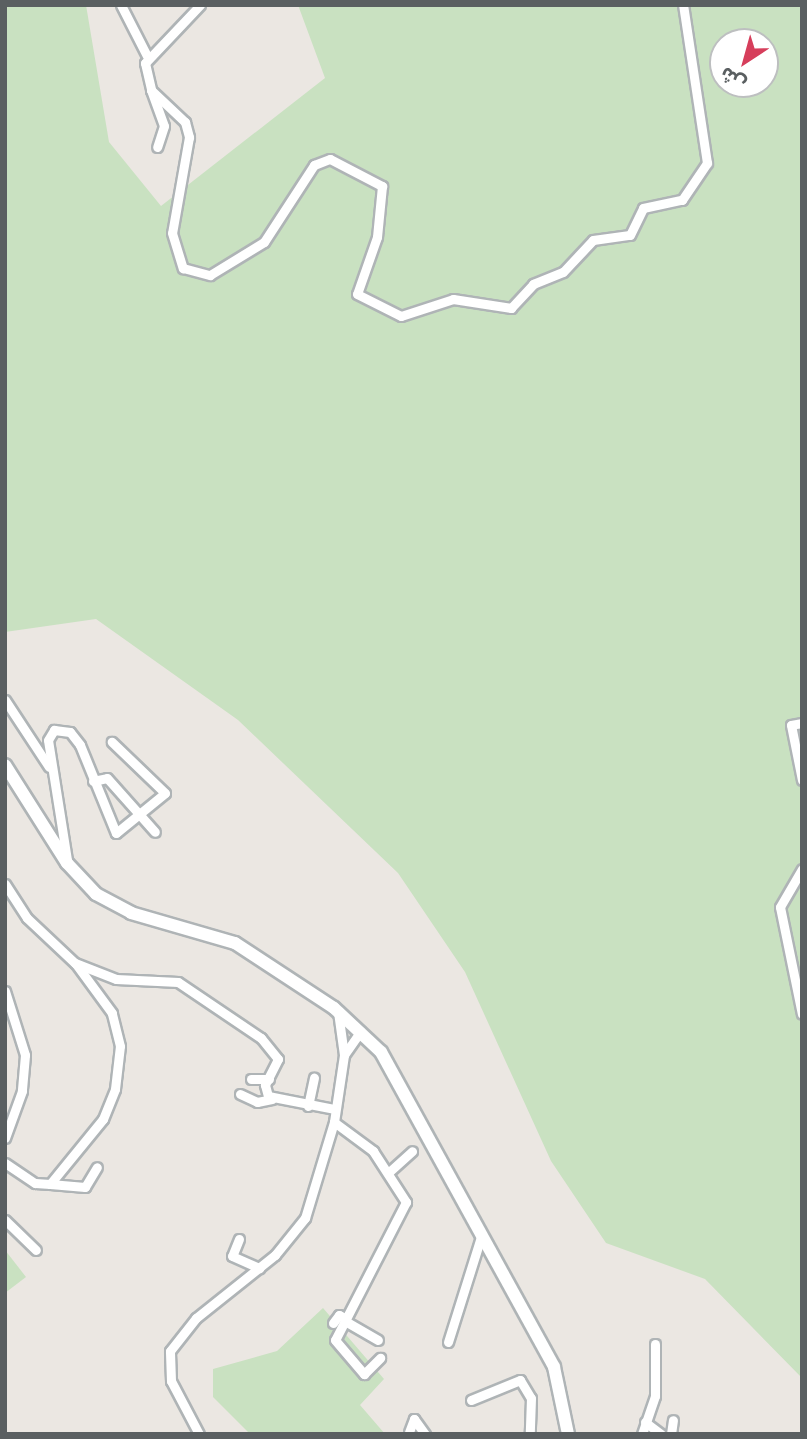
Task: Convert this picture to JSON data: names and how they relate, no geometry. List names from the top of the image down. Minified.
{"north":"bottom left"}
